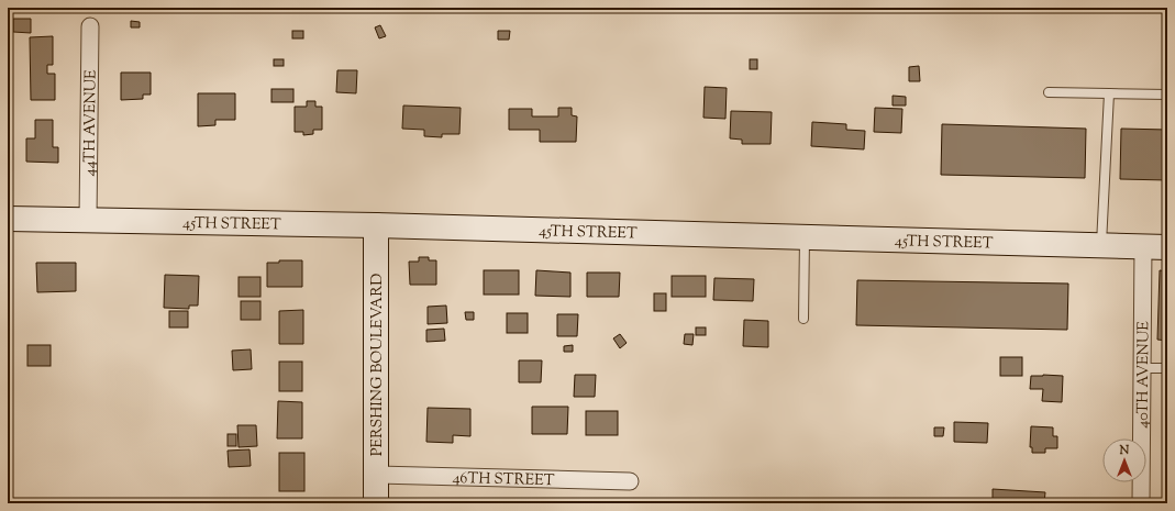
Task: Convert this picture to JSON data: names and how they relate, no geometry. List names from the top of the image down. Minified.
{"streets":{"street":["44TH AVENUE","45TH STREET","PERSHING BOULEVARD","40TH AVENUE","46TH STREET"]},"crossings":[["44TH AVENUE","45TH STREET"],["45TH STREET","PERSHING BOULEVARD"],["45TH STREET","40TH AVENUE"],["PERSHING BOULEVARD","46TH STREET"]],"north":"top"}
